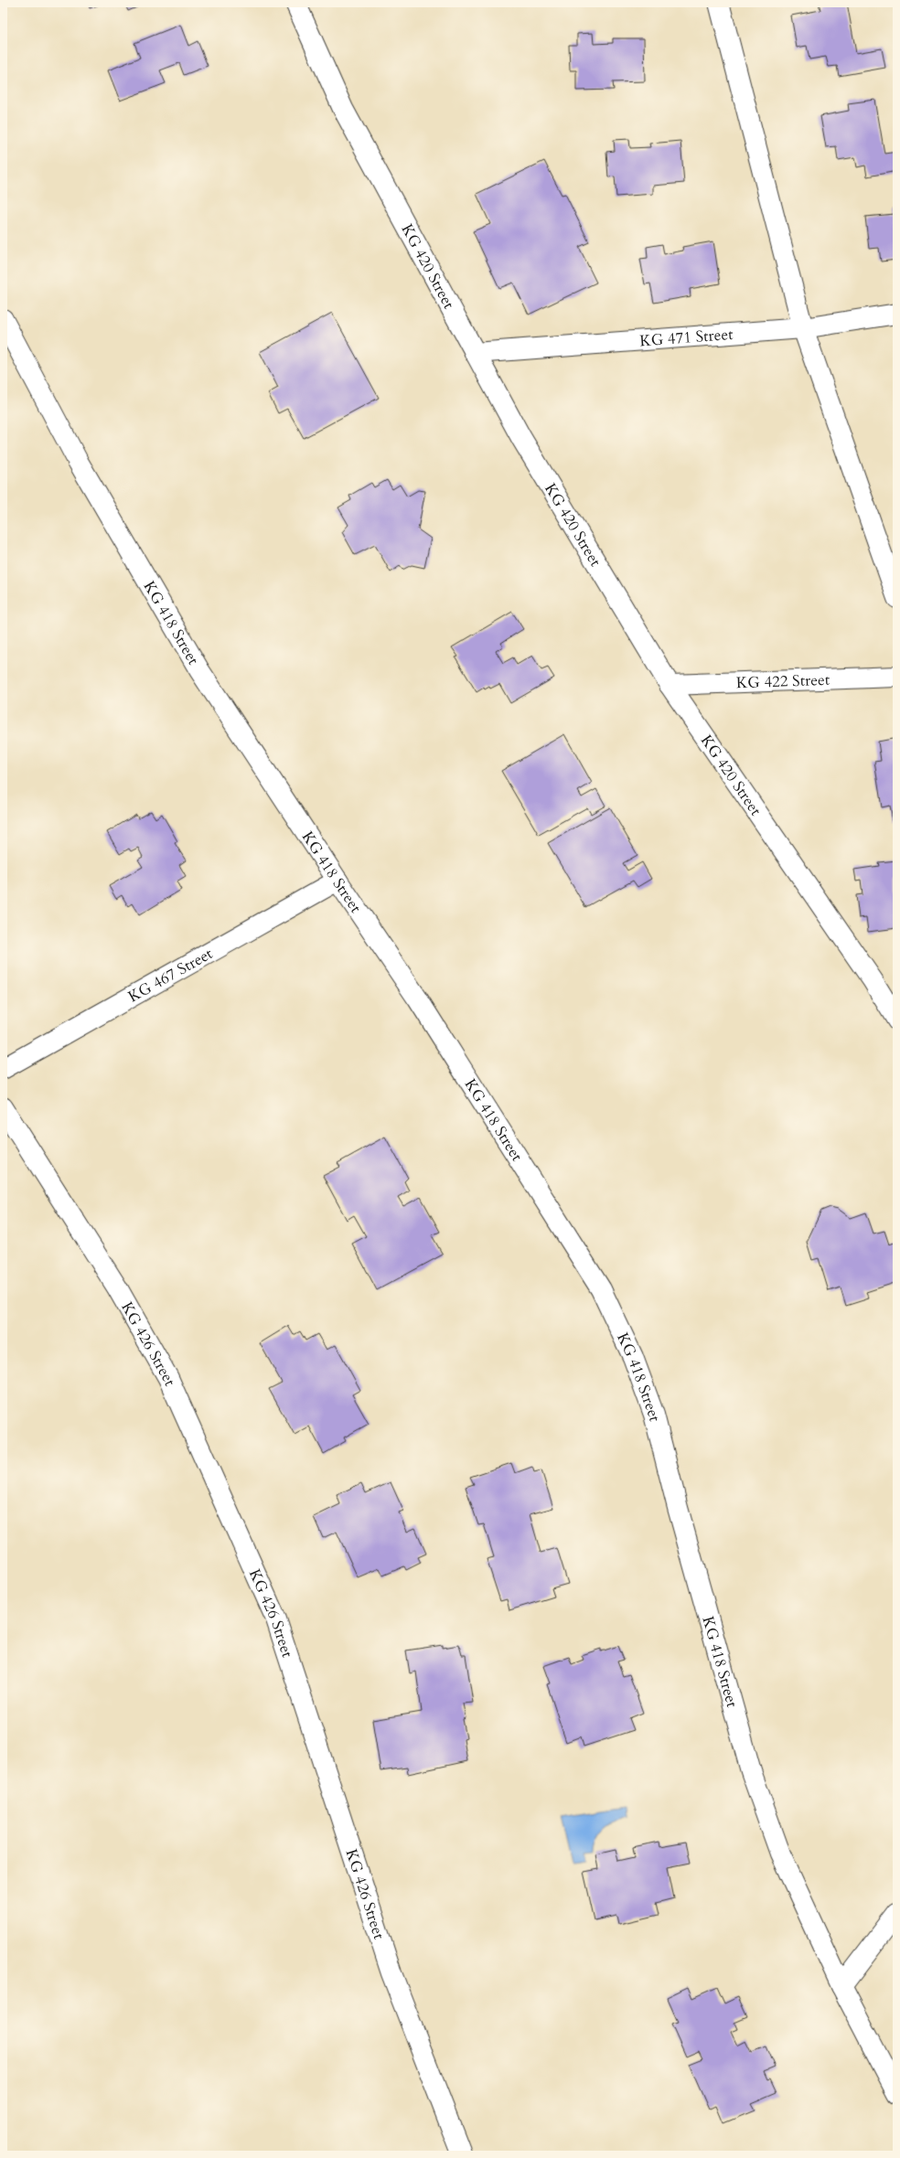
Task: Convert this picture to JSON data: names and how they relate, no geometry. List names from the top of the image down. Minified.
{"streets":{"street":["KG 420 Street","KG 471 Street","KG 418 Street","KG 422 Street","KG 467 Street","KG 426 Street"]},"crossings":[["KG 420 Street","KG 471 Street"],["KG 420 Street","KG 422 Street"],["KG 418 Street","KG 467 Street"]]}
